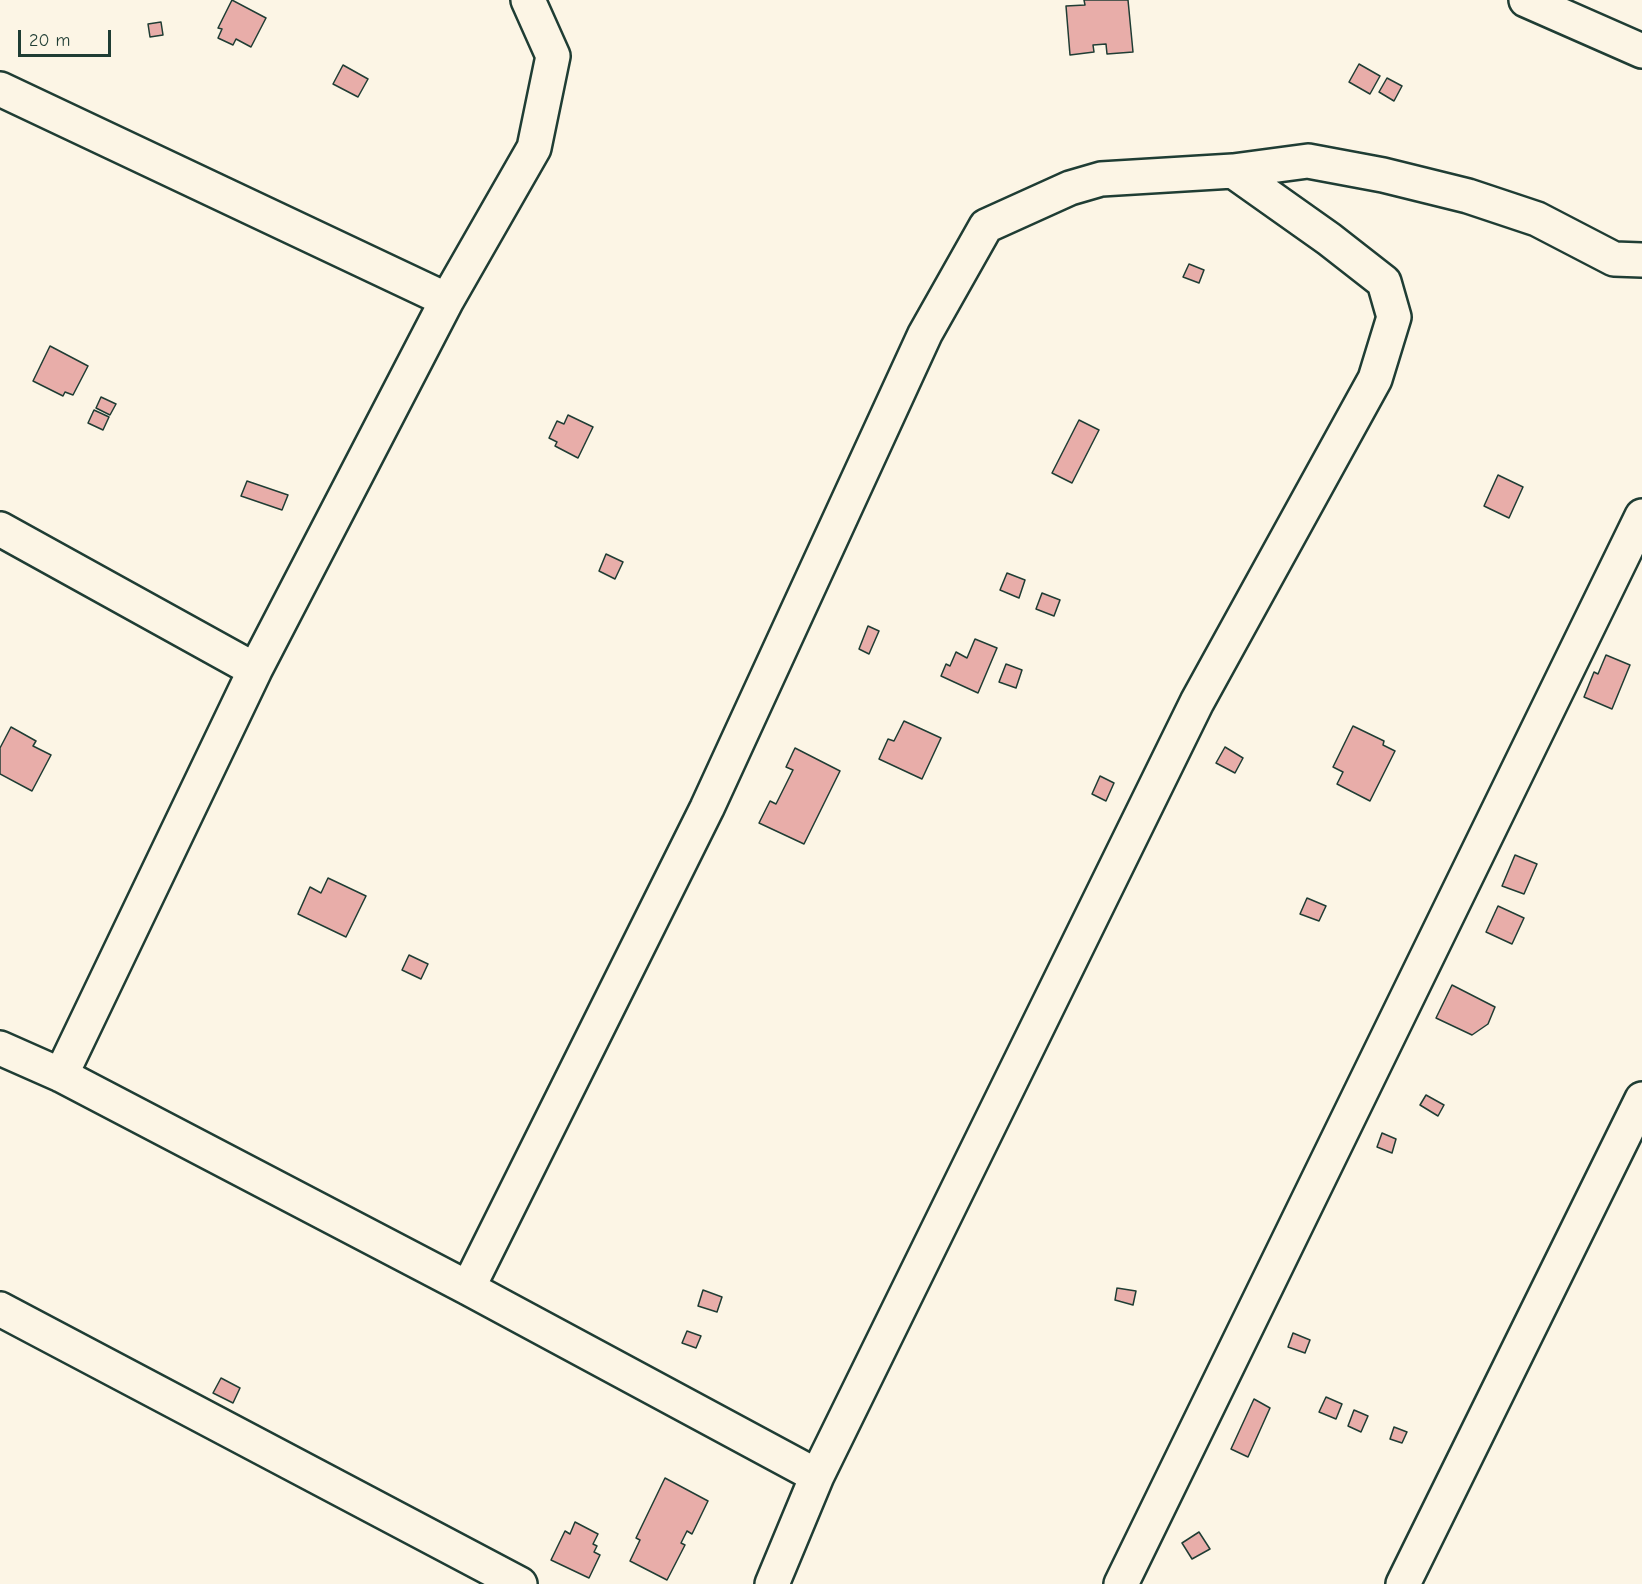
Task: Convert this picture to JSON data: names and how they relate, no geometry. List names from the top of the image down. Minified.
{"scale_bar":"20 m"}
